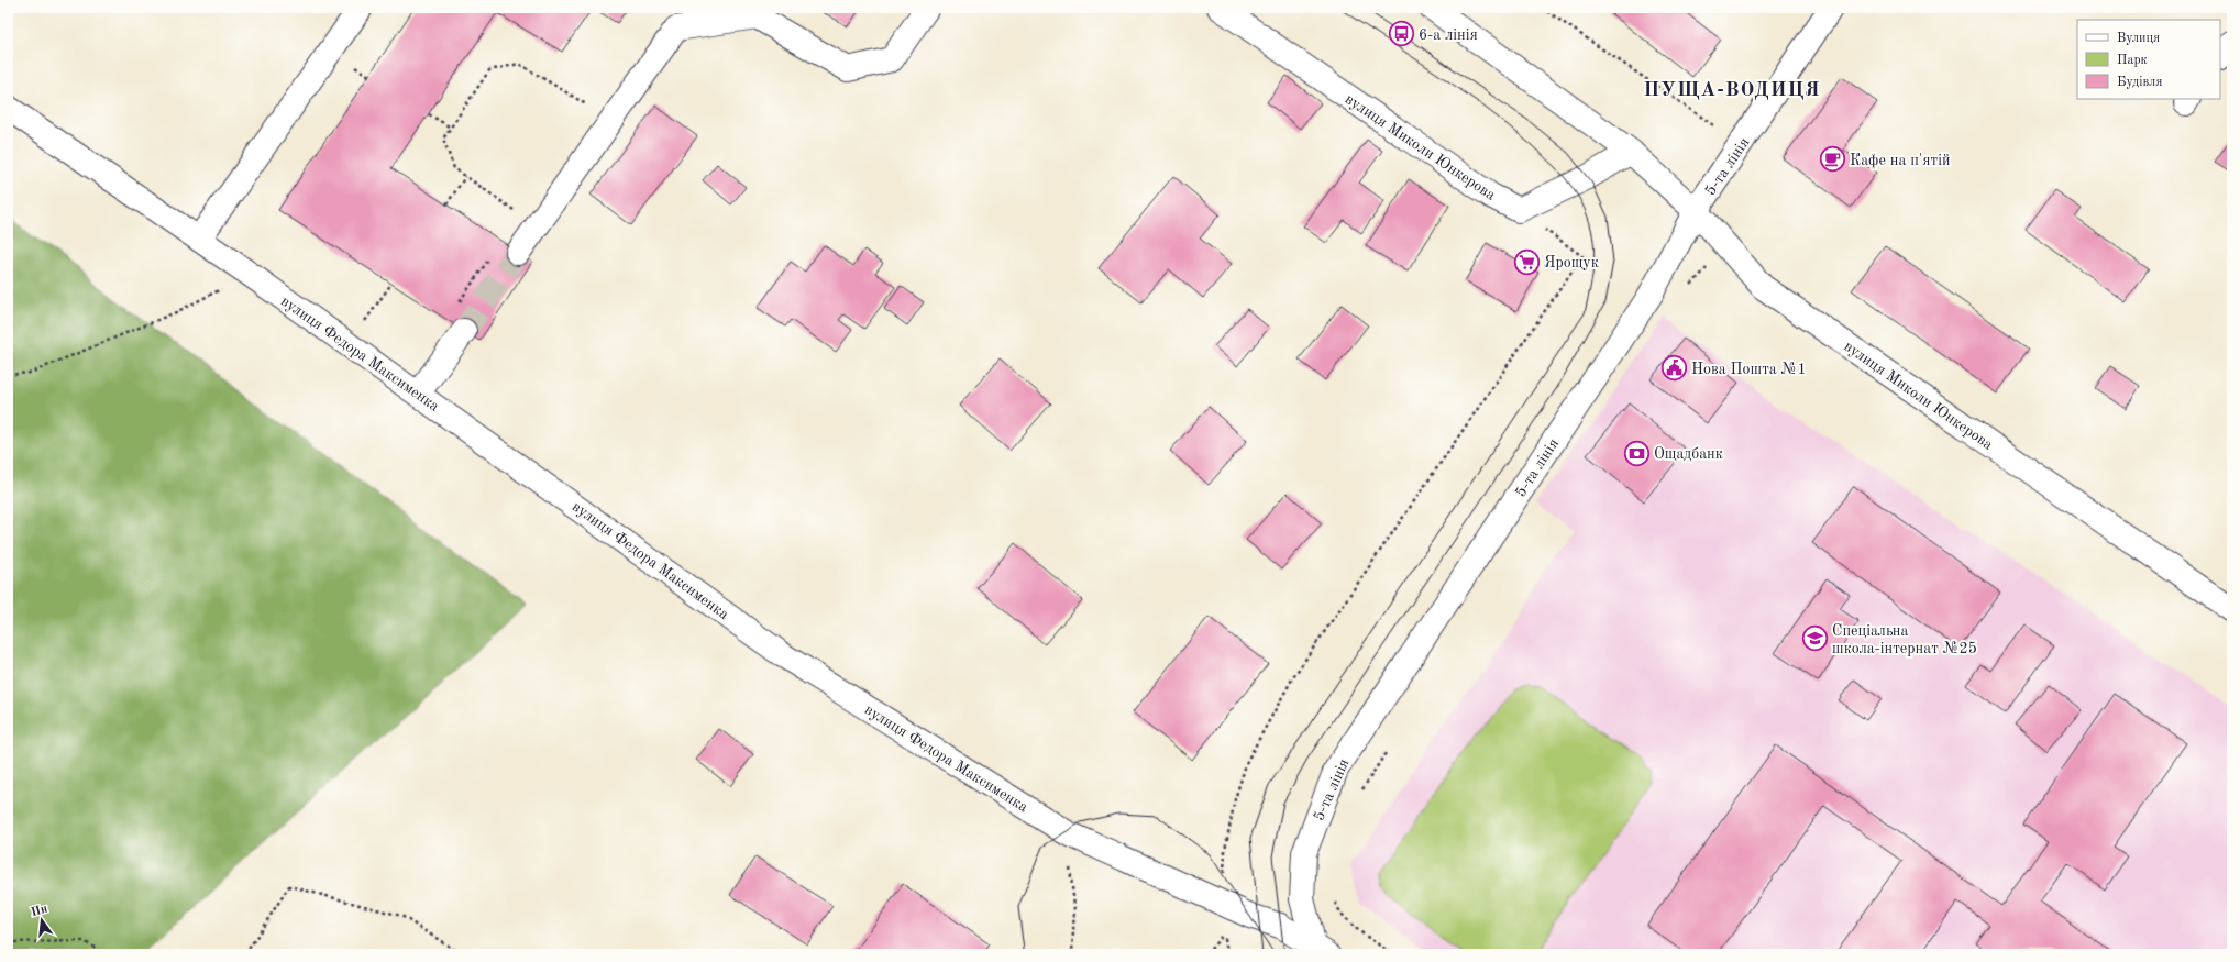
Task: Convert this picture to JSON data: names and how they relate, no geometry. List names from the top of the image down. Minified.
{"streets":{"street":["вулиця Миколи Юнкерова","5-та лінія","вулиця Федора Максименка"]},"crossings":[["вулиця Миколи Юнкерова","5-та лінія"],["5-та лінія","вулиця Федора Максименка"]],"districts":["ПУЩА-ВОДИЦЯ"],"places":{"bus stop":["6-а лінія"],"cafe":["Кафе на п'ятій"],"supermarket":["Ярощук"],"public building":["Нова Пошта №1"],"bank":["Ощадбанк"],"school or university":["Спеціальна школа-інтернат №25"]},"legend":["Вулиця","Парк","Будівля"],"north":"top"}
